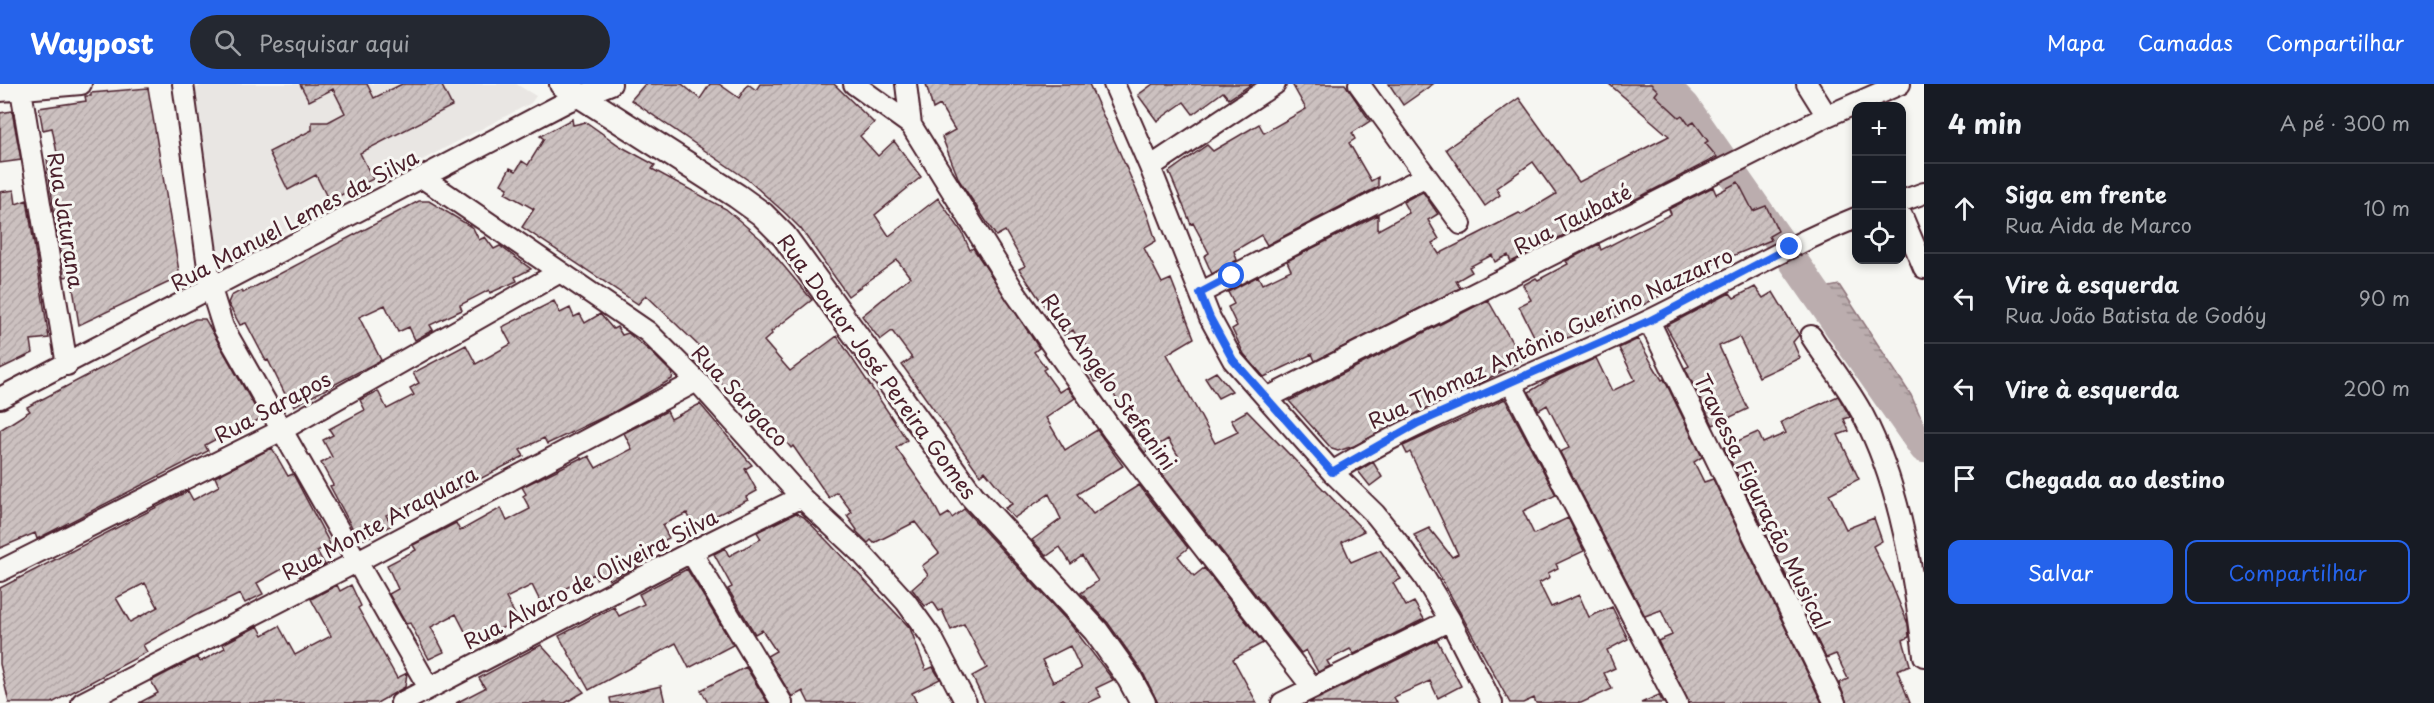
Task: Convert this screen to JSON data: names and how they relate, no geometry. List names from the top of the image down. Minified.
{"streets":{"main road":["Rua Doutor José Pereira Gomes"],"street":["Rua Taubaté","Rua Manuel Lemes da Silva","Rua Jaturana","Rua Thomaz Antônio Guerino Nazzarro","Rua Angelo Stefanini","Rua Sargaco","Rua Sarapos","Travessa Figuração Musical","Rua Monte Araquara","Rua Alvaro de Oliveira Silva"]},"crossings":[["Rua Manuel Lemes da Silva","Rua Jaturana"],["Rua Manuel Lemes da Silva","Rua Doutor José Pereira Gomes"],["Rua Manuel Lemes da Silva","Rua Sargaco"],["Rua Thomaz Antônio Guerino Nazzarro","Travessa Figuração Musical"],["Rua Sargaco","Rua Sarapos"],["Rua Sargaco","Rua Monte Araquara"],["Rua Sargaco","Rua Alvaro de Oliveira Silva"]],"page":{"header":"Waypost","search":"Pesquisar aqui","nav":["Mapa","Camadas","Compartilhar"],"heading":["4 min","A pé · 300 m"],"map_buttons":["+","−"],"list":[["Siga em frente","Rua Aida de Marco","10 m"],["Vire à esquerda","Rua João Batista de Godóy","90 m"],["Vire à esquerda","200 m"],"Chegada ao destino"],"buttons":["Salvar","Compartilhar"]}}
